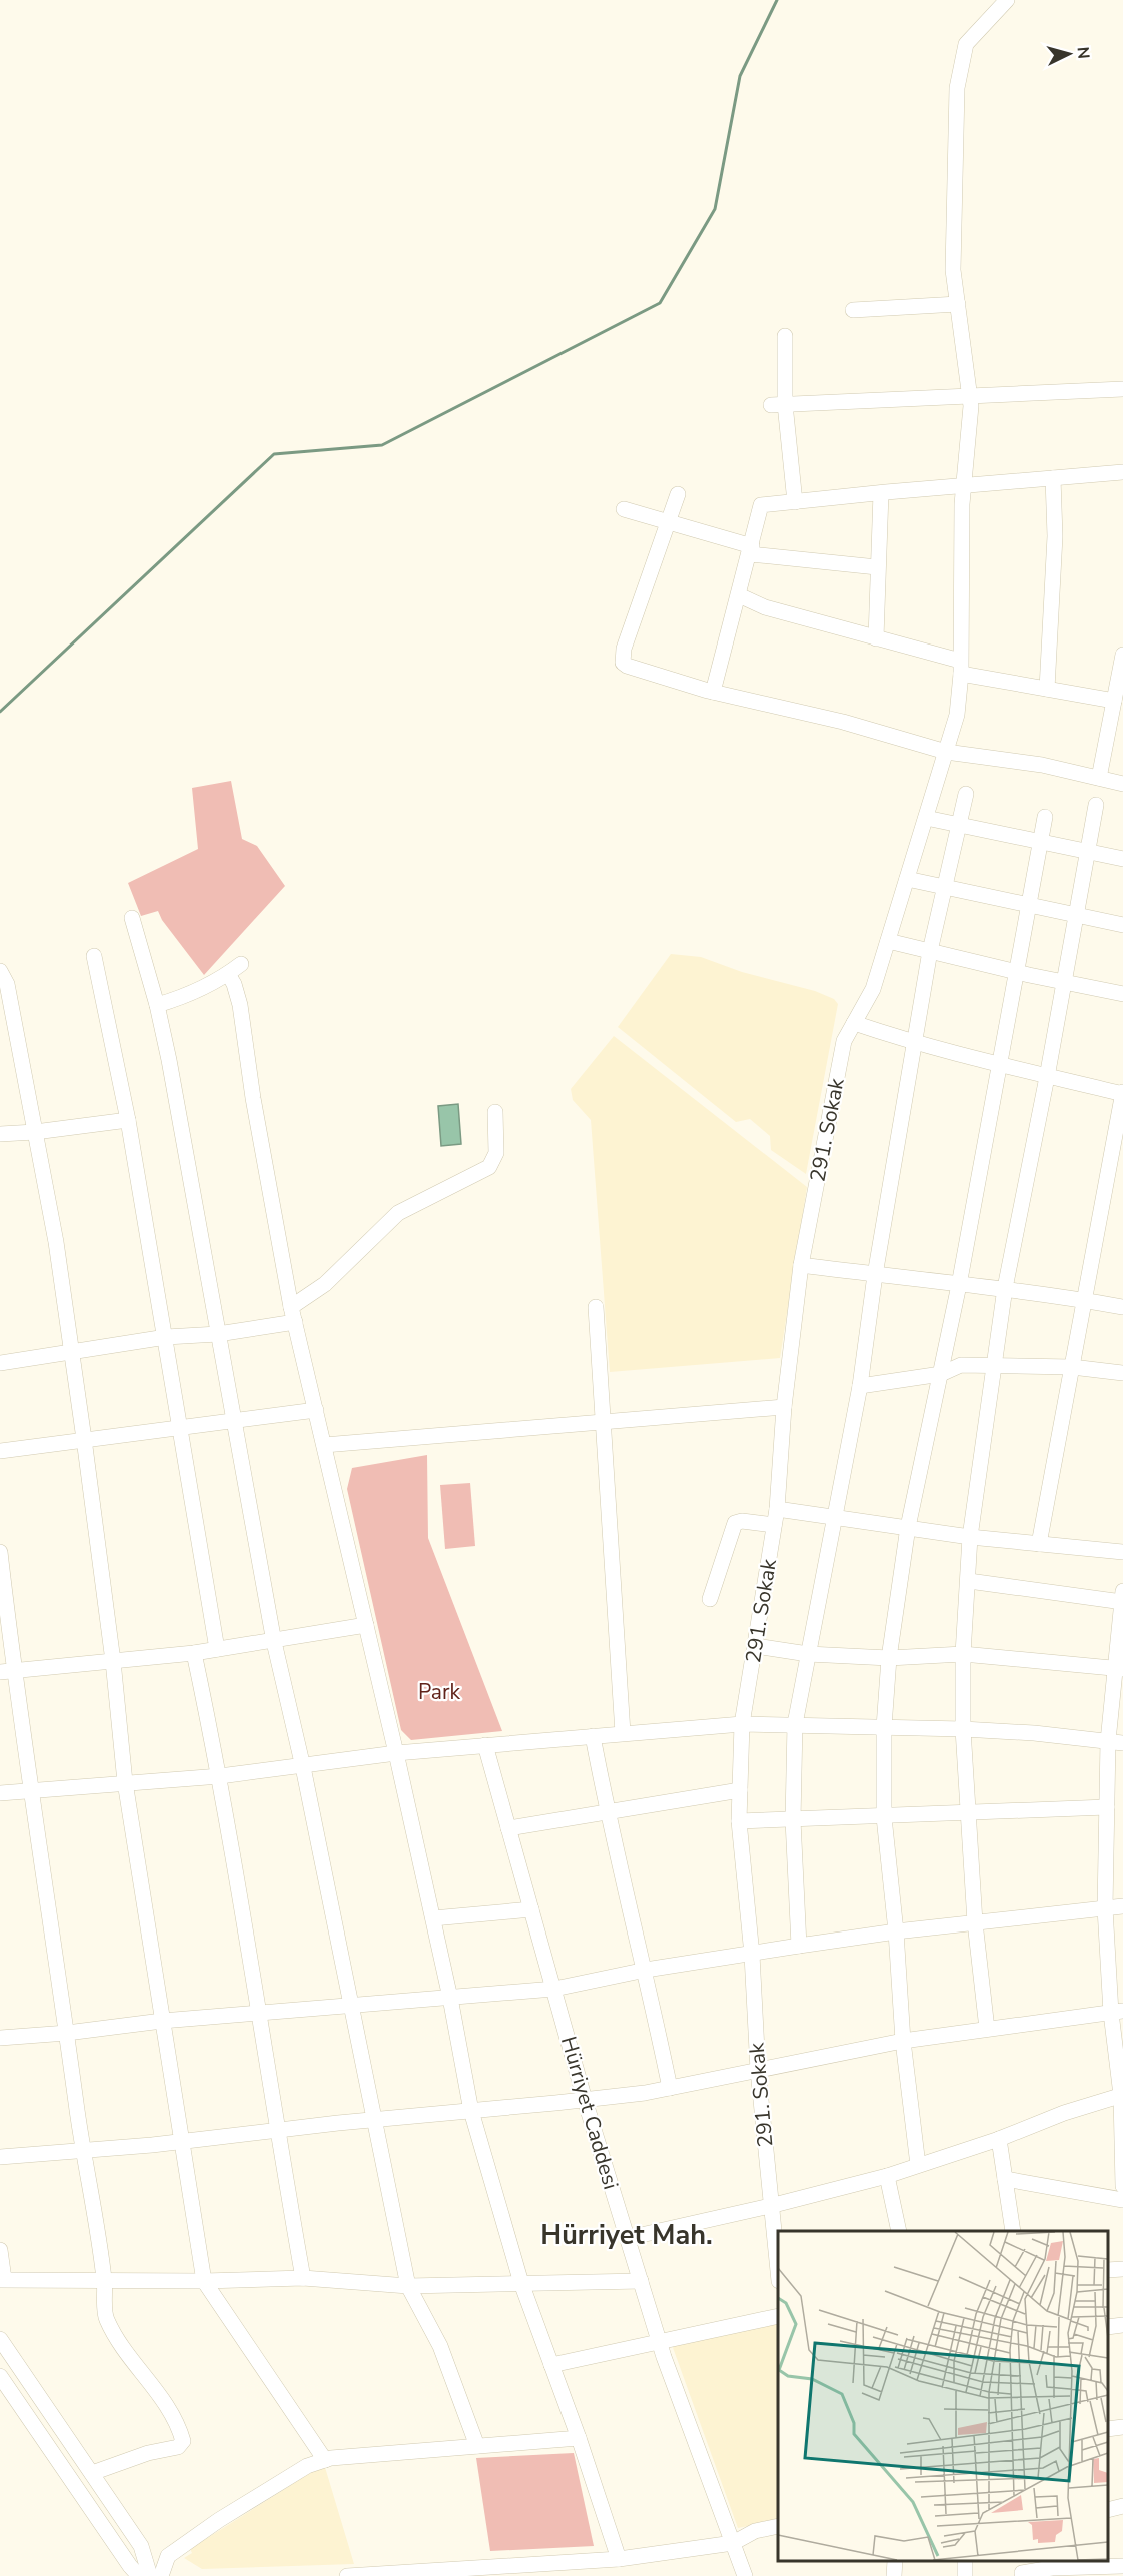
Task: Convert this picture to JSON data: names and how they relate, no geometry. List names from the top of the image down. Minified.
{"streets":{"street":["291. Sokak","Hürriyet Caddesi"]},"districts":["Hürriyet Mah."],"parks":["Park"],"north":"right"}
